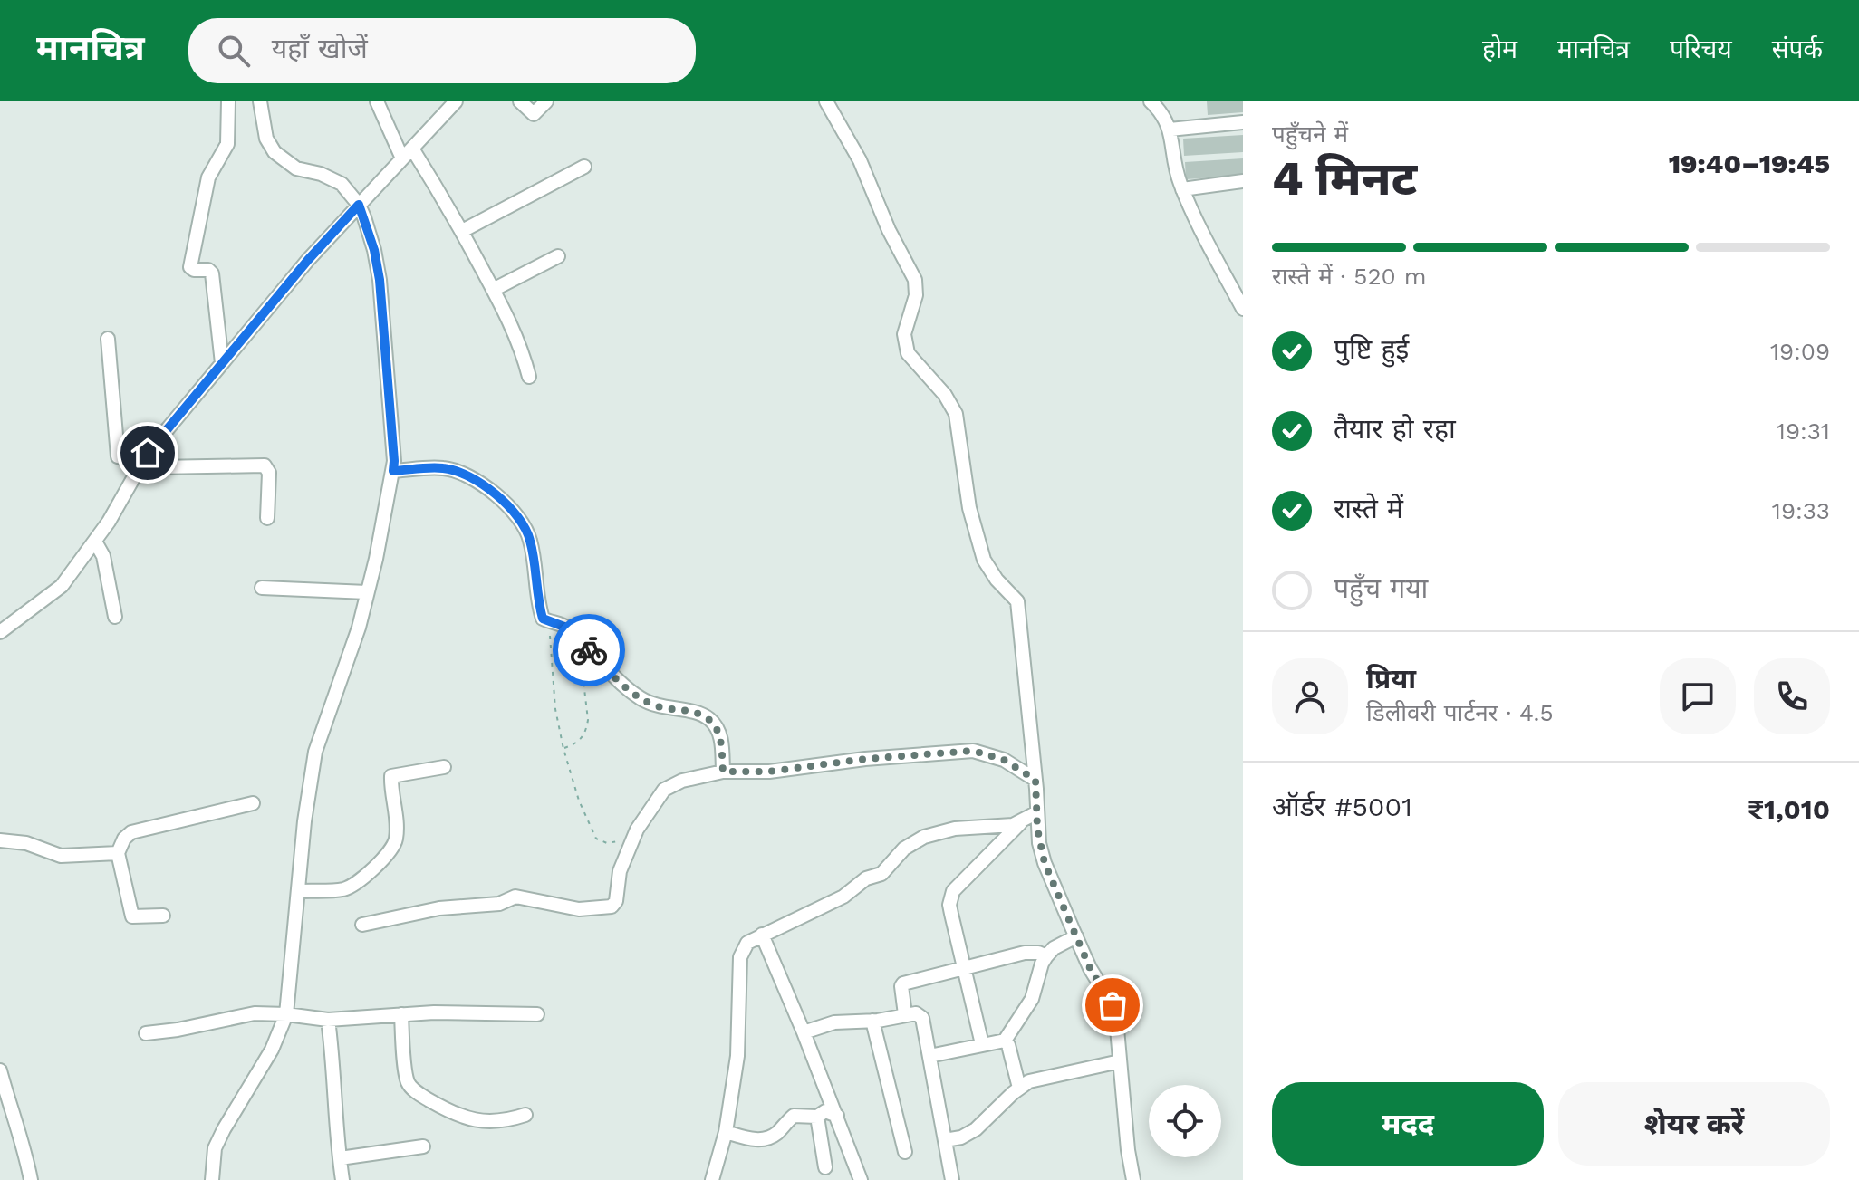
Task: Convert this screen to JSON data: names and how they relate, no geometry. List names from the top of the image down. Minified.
{"page":{"header":"मानचित्र","search":"यहाँ खोजें","nav":["होम","मानचित्र","परिचय","संपर्क"],"heading":["4 मिनट","पहुँचने में","19:40–19:45"],"panel":["प्रिया","डिलीवरी पार्टनर · 4.5","ऑर्डर #5001","₹1,010"],"bar":"रास्ते में · 520 m","list":[["पुष्टि हुई","19:09"],["तैयार हो रहा","19:31"],["रास्ते में","19:33"],"पहुँच गया"],"buttons":["मदद","शेयर करें"]}}
